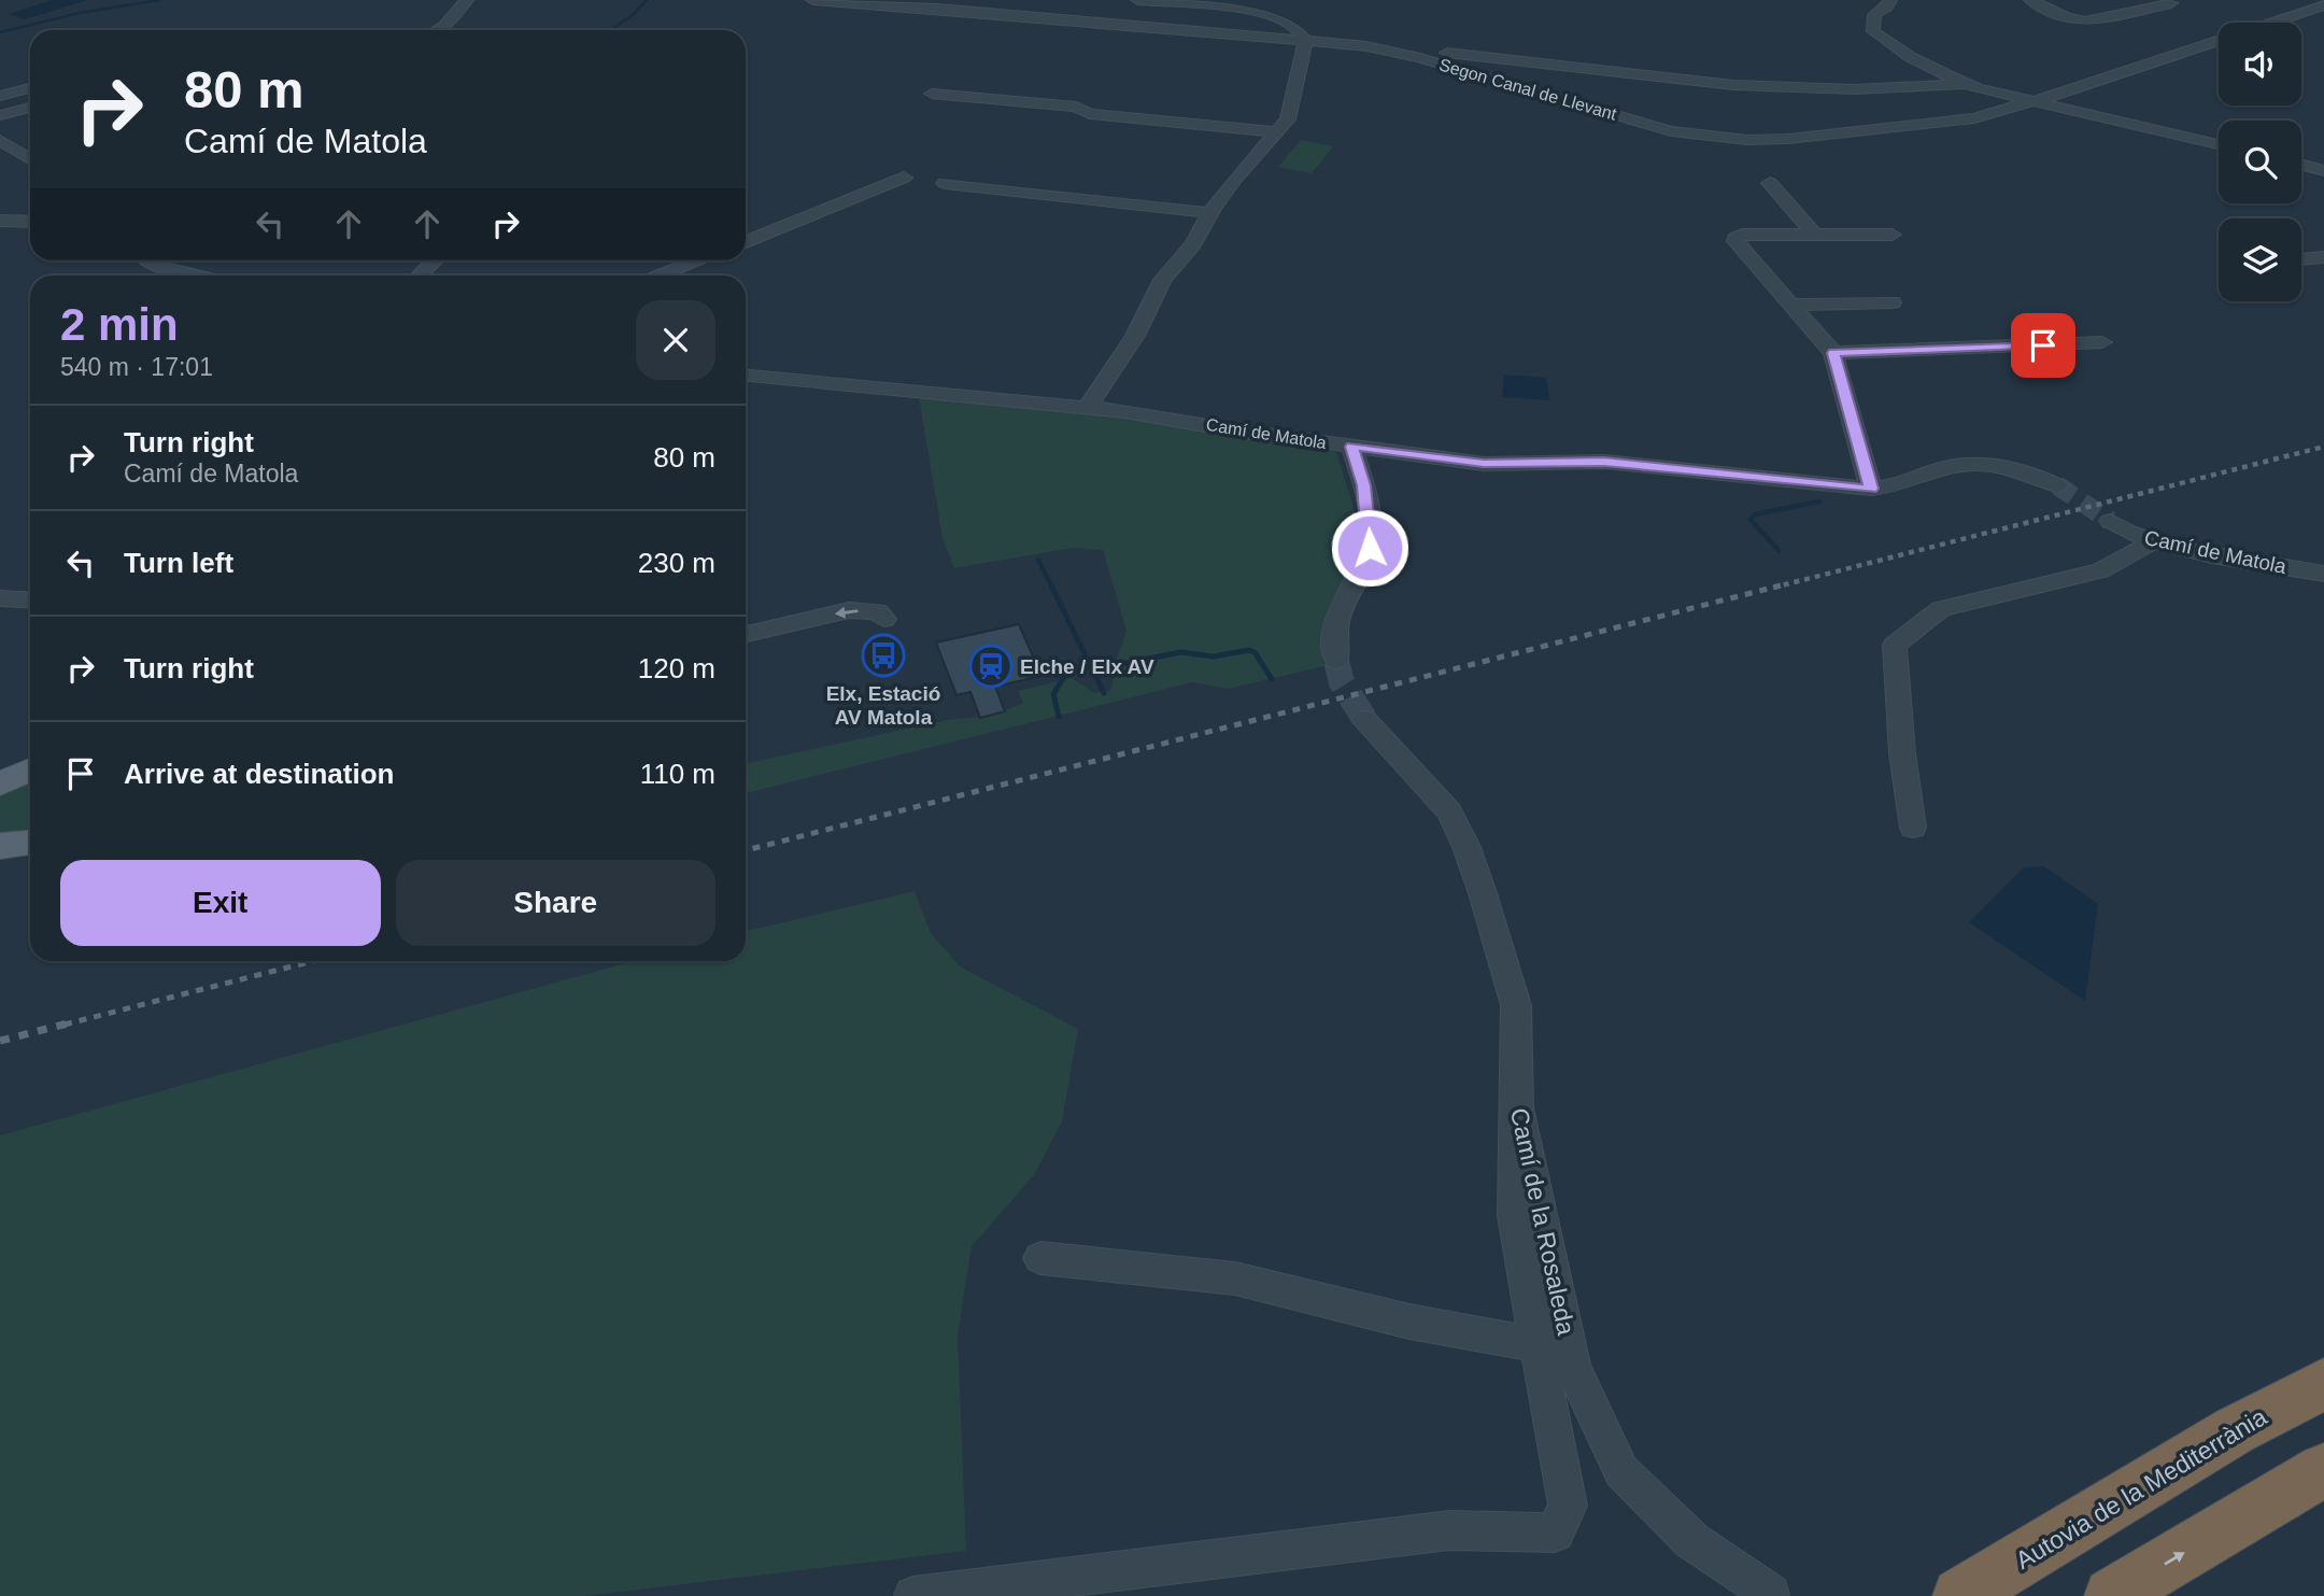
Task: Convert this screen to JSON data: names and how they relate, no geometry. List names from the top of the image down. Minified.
{"streets":{"highway":["Autovia de la Mediterrània"],"street":["Segon Canal de Llevant","Camí de Matola","Camí de la Rosaleda"]},"places":{"bus stop":["Elx, Estació AV Matola"],"station":["Elche / Elx AV"]},"page":{"turn":["80 m","Camí de Matola"],"heading":["2 min","540 m · 17:01"],"list":[{"name":"Turn right","note":"Camí de Matola","value":"80 m"},{"name":"Turn left","value":"230 m"},{"name":"Turn right","value":"120 m"},{"name":"Arrive at destination","value":"110 m"}],"buttons":["Exit","Share"]}}
